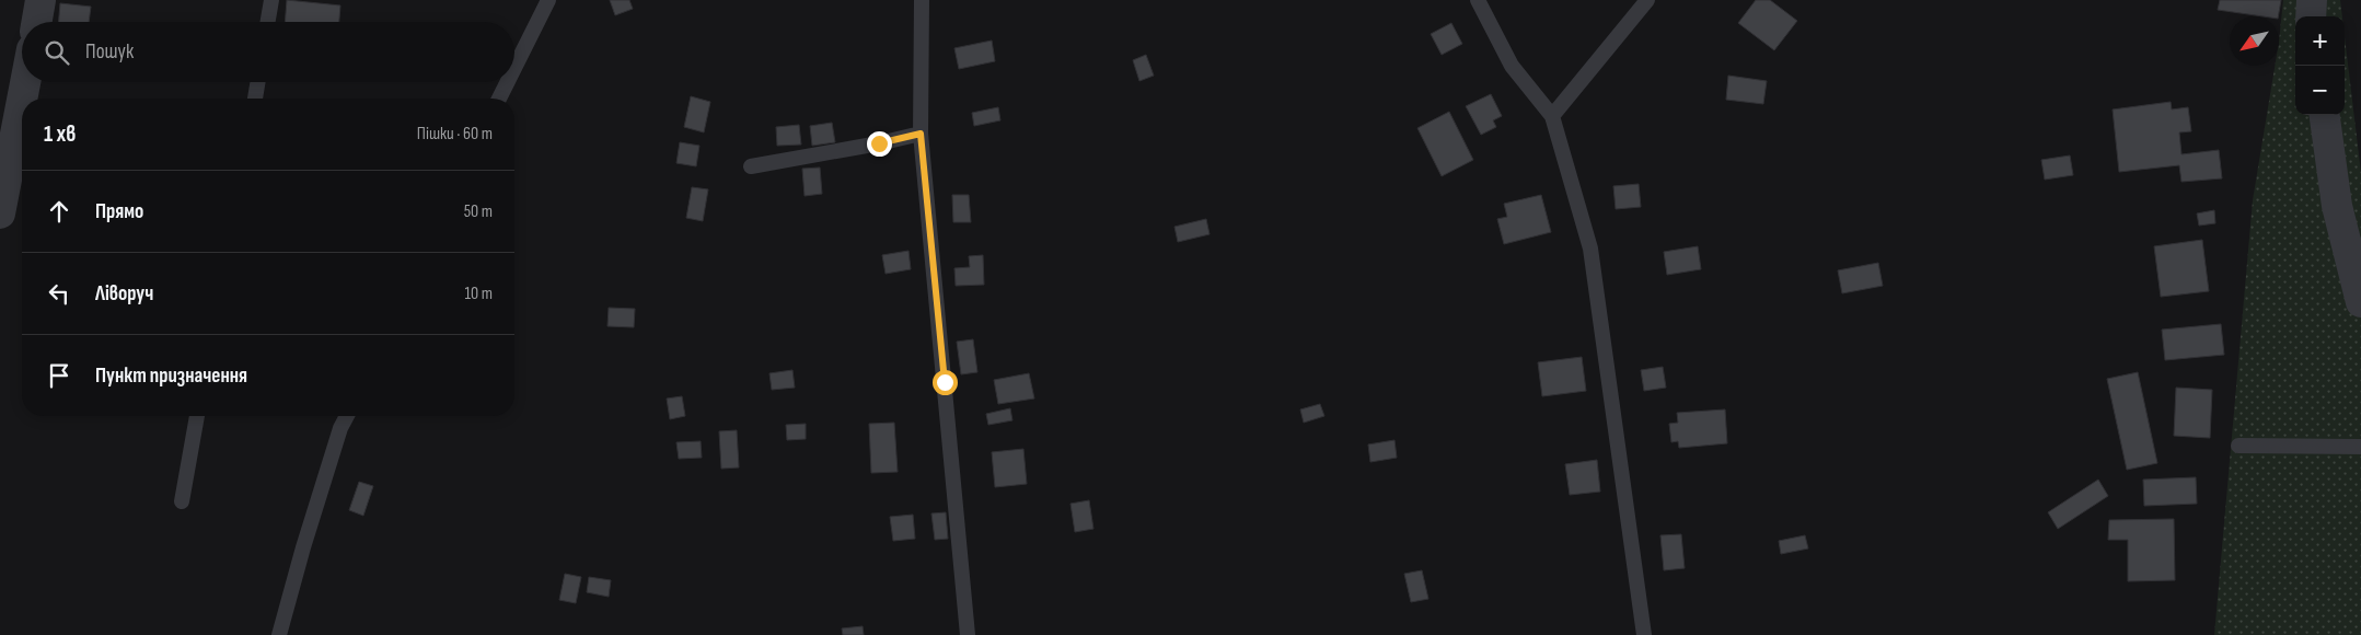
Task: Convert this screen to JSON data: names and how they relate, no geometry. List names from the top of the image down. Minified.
{"north":"bottom left","page":{"map_buttons":["+","−"],"search":"Пошук","heading":["1 хв","Пішки · 60 m"],"list":[["Прямо","50 m"],["Ліворуч","10 m"],"Пункт призначення"]}}
